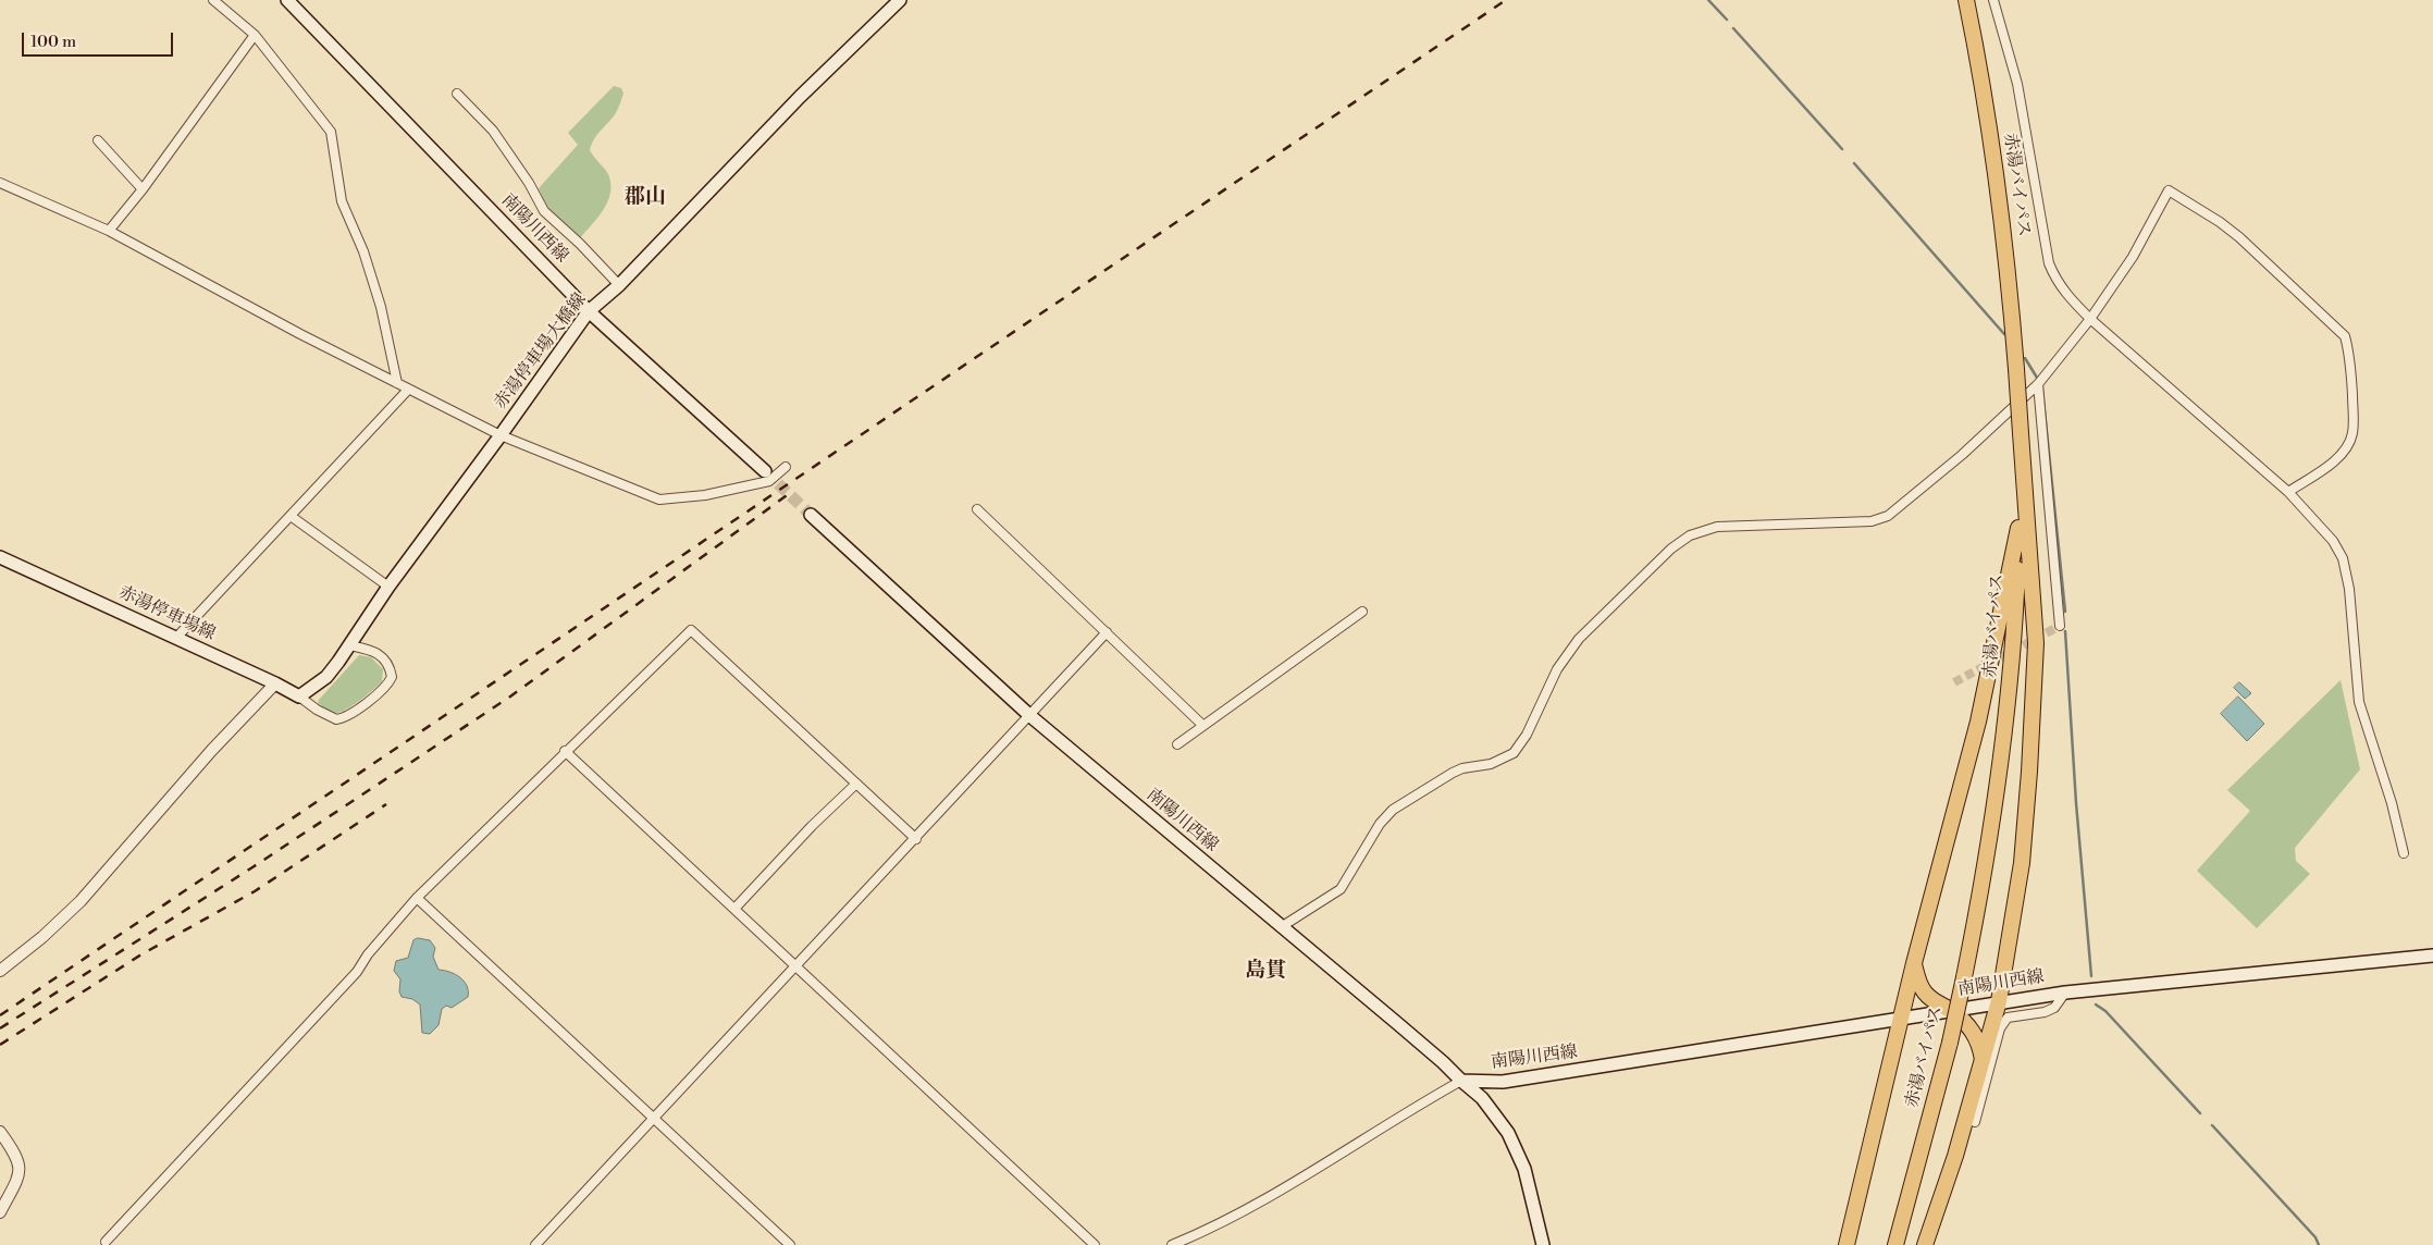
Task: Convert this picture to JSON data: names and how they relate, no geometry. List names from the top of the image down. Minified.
{"streets":{"highway":["赤湯バイパス"],"main road":["南陽川西線","赤湯停車場大橋線","赤湯停車場線"]},"crossings":[["南陽川西線","赤湯停車場大橋線"],["赤湯停車場大橋線","赤湯停車場線"]],"districts":["郡山","島貫"],"scale_bar":"100 m"}
